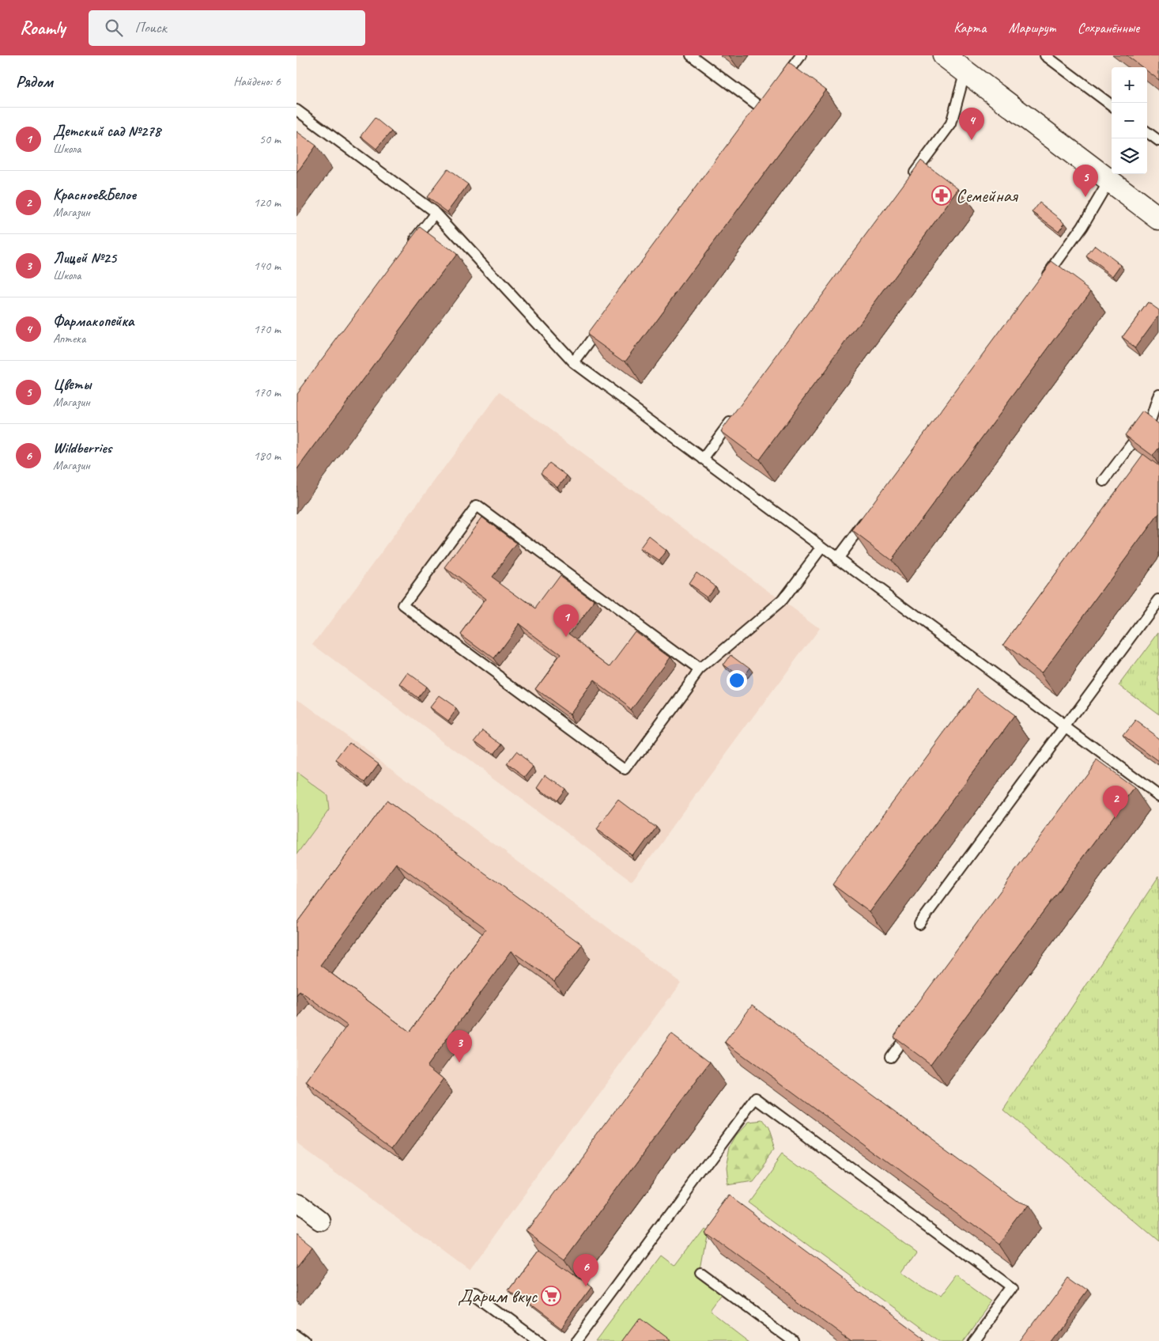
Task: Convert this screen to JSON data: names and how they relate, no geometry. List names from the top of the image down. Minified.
{"places":{"pharmacy":["Семейная"],"supermarket":["Дарим вкус"]},"page":{"header":"Roamly","search":"Поиск","nav":["Карта","Маршрут","Сохранённые"],"heading":["Рядом","Найдено: 6"],"map_buttons":["+","−"],"list":[{"mark":"1","name":"Детский сад №278","note":"Школа","value":"50 m"},{"mark":"2","name":"Красное&Белое","note":"Магазин","value":"120 m"},{"mark":"3","name":"Лицей №25","note":"Школа","value":"140 m"},{"mark":"4","name":"Фармакопейка","note":"Аптека","value":"170 m"},{"mark":"5","name":"Цветы","note":"Магазин","value":"170 m"},{"mark":"6","name":"Wildberries","note":"Магазин","value":"180 m"}],"pins":["4","5","1","2","3","6"]}}
